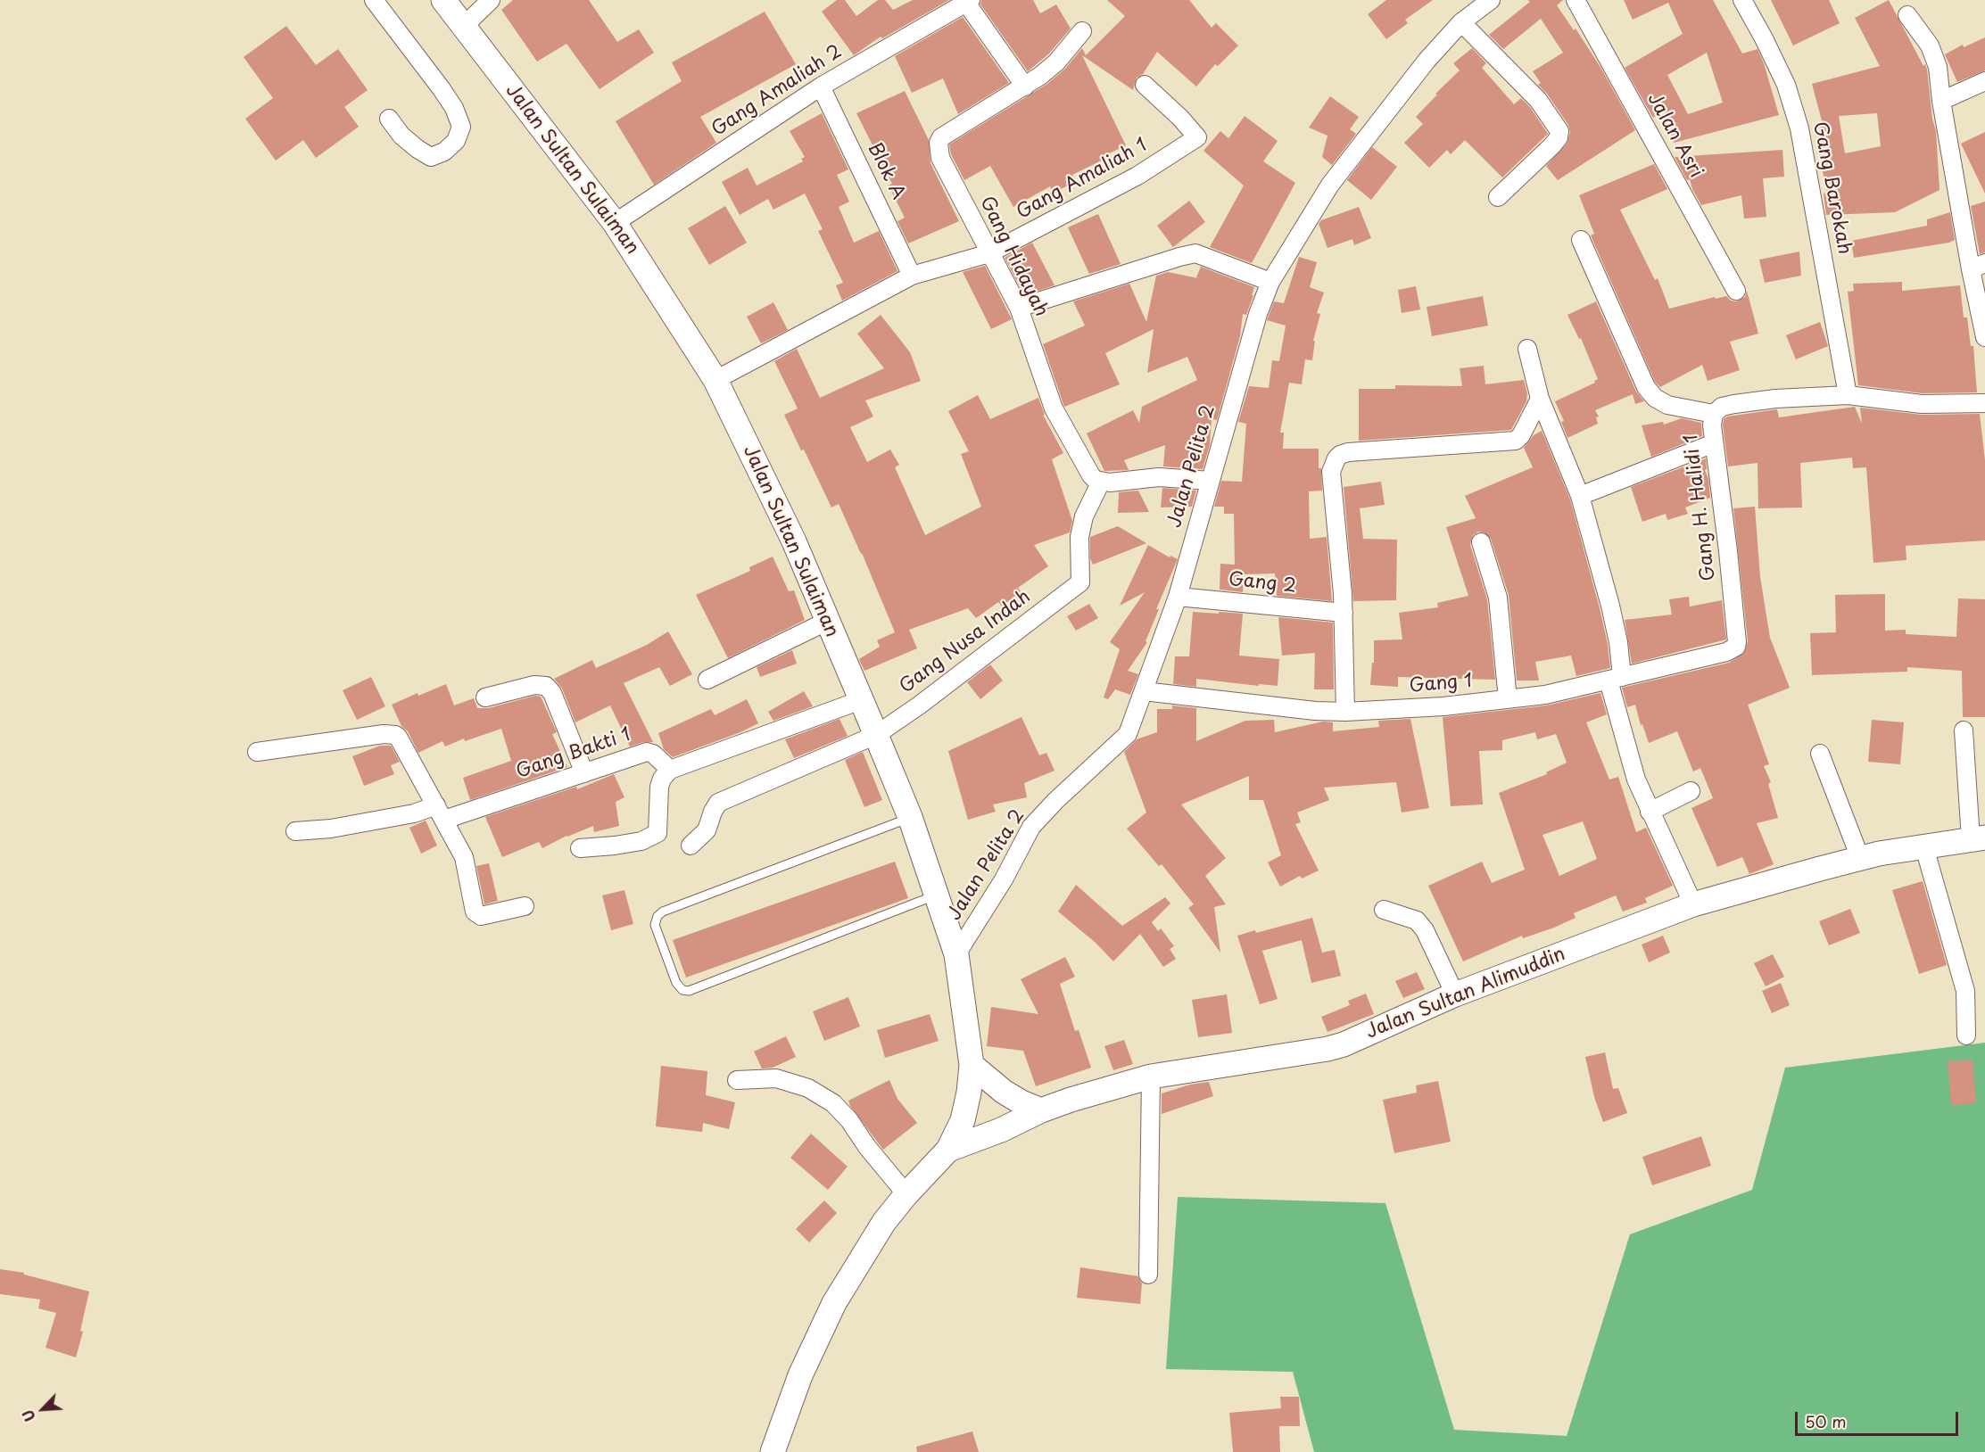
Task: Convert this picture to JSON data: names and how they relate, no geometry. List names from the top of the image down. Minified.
{"streets":{"main road":["Jalan Sultan Sulaiman","Jalan Sultan Alimuddin"],"street":["Gang Amaliah 2","Jalan Asri","Blok A","Gang Amaliah 1","Gang Barokah","Gang Hidayah","Jalan Pelita 2","Gang H. Halidi 1","Gang 2","Gang Nusa Indah","Gang 1","Gang Bakti 1"]},"crossings":[["Gang Amaliah 2","Jalan Sultan Sulaiman"],["Gang Amaliah 2","Blok A"],["Jalan Sultan Sulaiman","Gang Amaliah 1"],["Jalan Sultan Sulaiman","Jalan Pelita 2"],["Jalan Sultan Sulaiman","Gang Nusa Indah"],["Jalan Sultan Sulaiman","Jalan Sultan Alimuddin"],["Blok A","Gang Amaliah 1"],["Gang Amaliah 1","Gang Hidayah"],["Gang Barokah","Gang H. Halidi 1"],["Gang Hidayah","Gang Nusa Indah"],["Jalan Pelita 2","Gang 2"],["Jalan Pelita 2","Gang 1"],["Gang H. Halidi 1","Gang 1"]],"scale_bar":"50 m","north":"bottom left"}
